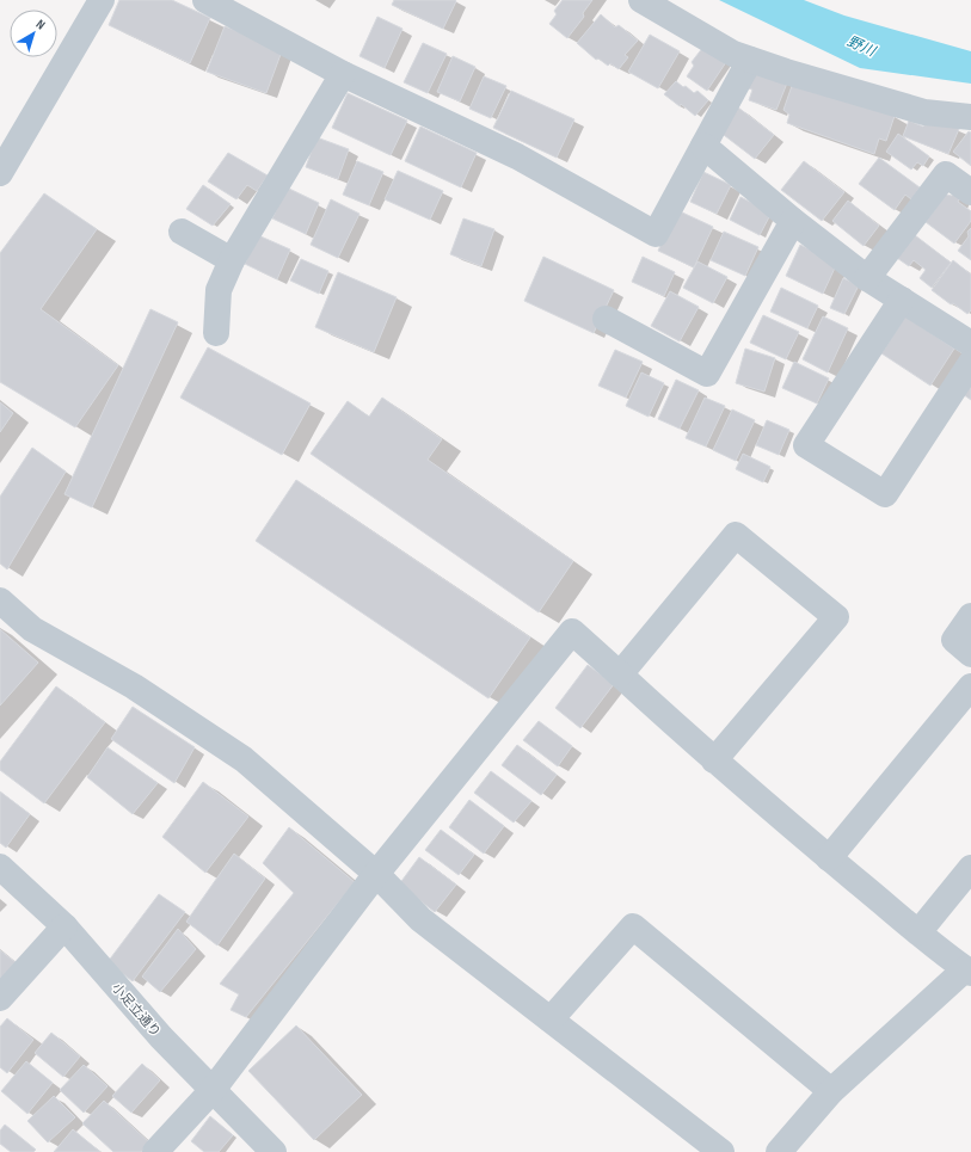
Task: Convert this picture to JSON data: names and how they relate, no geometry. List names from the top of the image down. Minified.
{"streets":{"street":["小足立通り"]},"water":["野川"],"north":"top right"}
